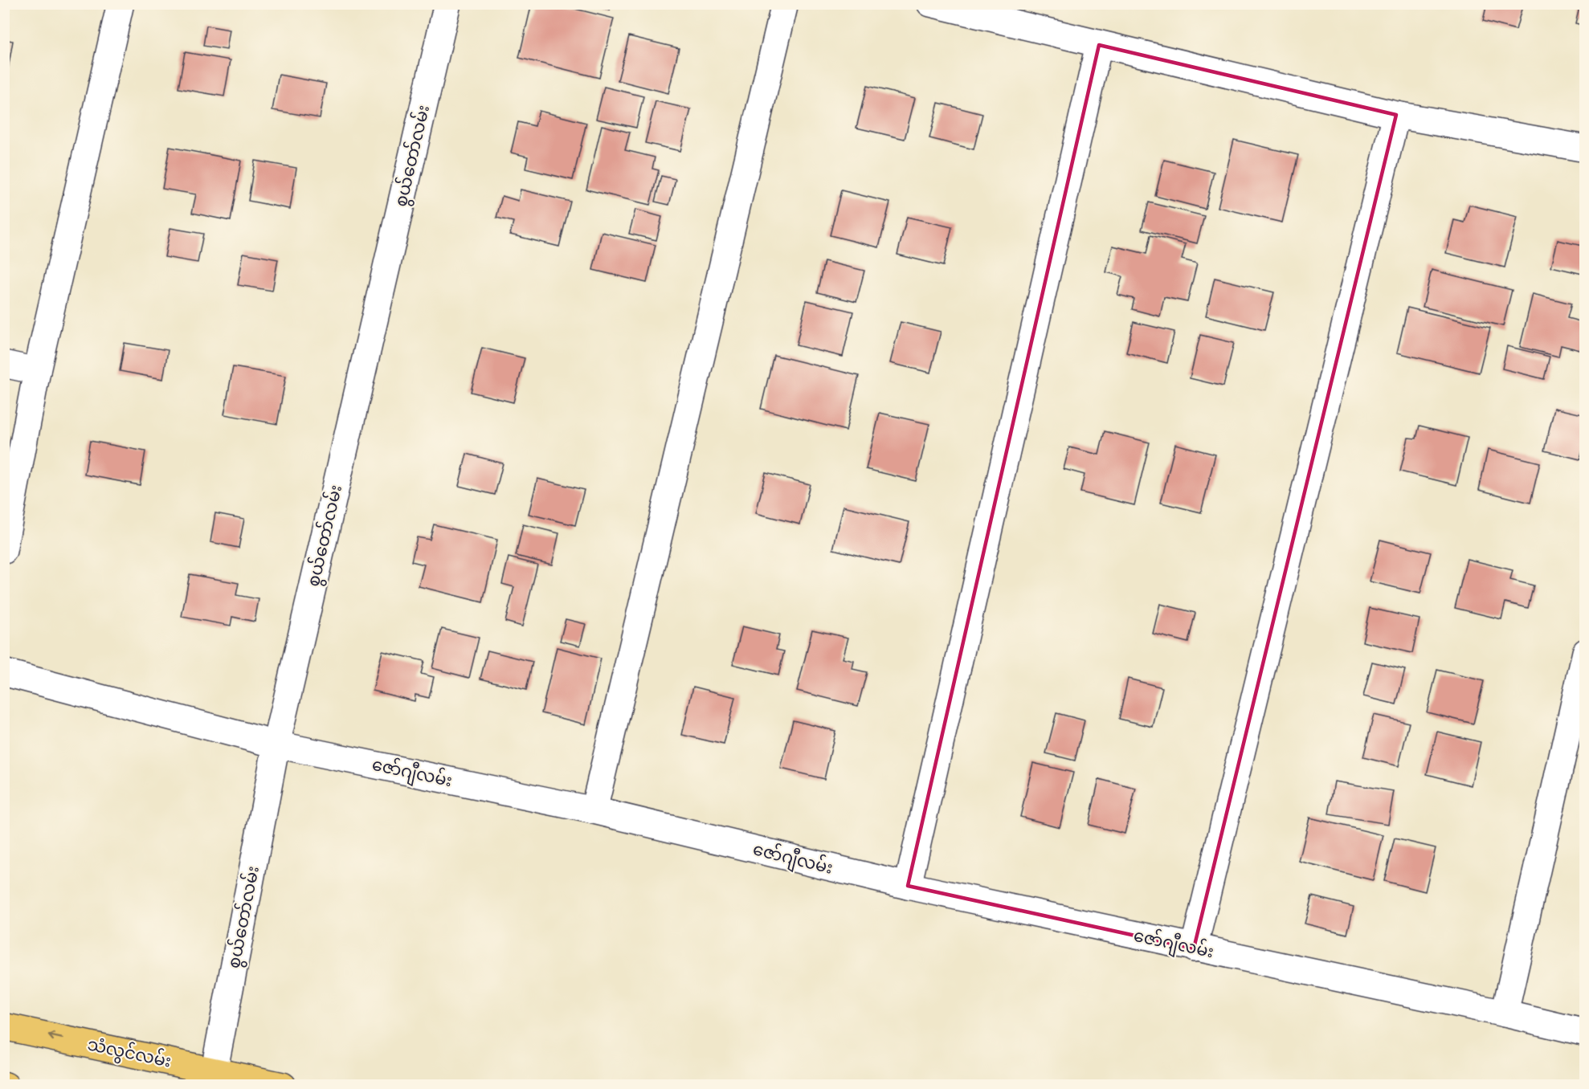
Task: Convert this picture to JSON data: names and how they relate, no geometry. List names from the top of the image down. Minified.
{"streets":{"main road":["သံလွင်လမ်း"],"street":["စွယ်တော်လမ်း","ဇော်ဂျီလမ်း"]},"crossings":[["စွယ်တော်လမ်း","ဇော်ဂျီလမ်း"],["စွယ်တော်လမ်း","သံလွင်လမ်း"]],"one_way":["သံလွင်လမ်း"]}
